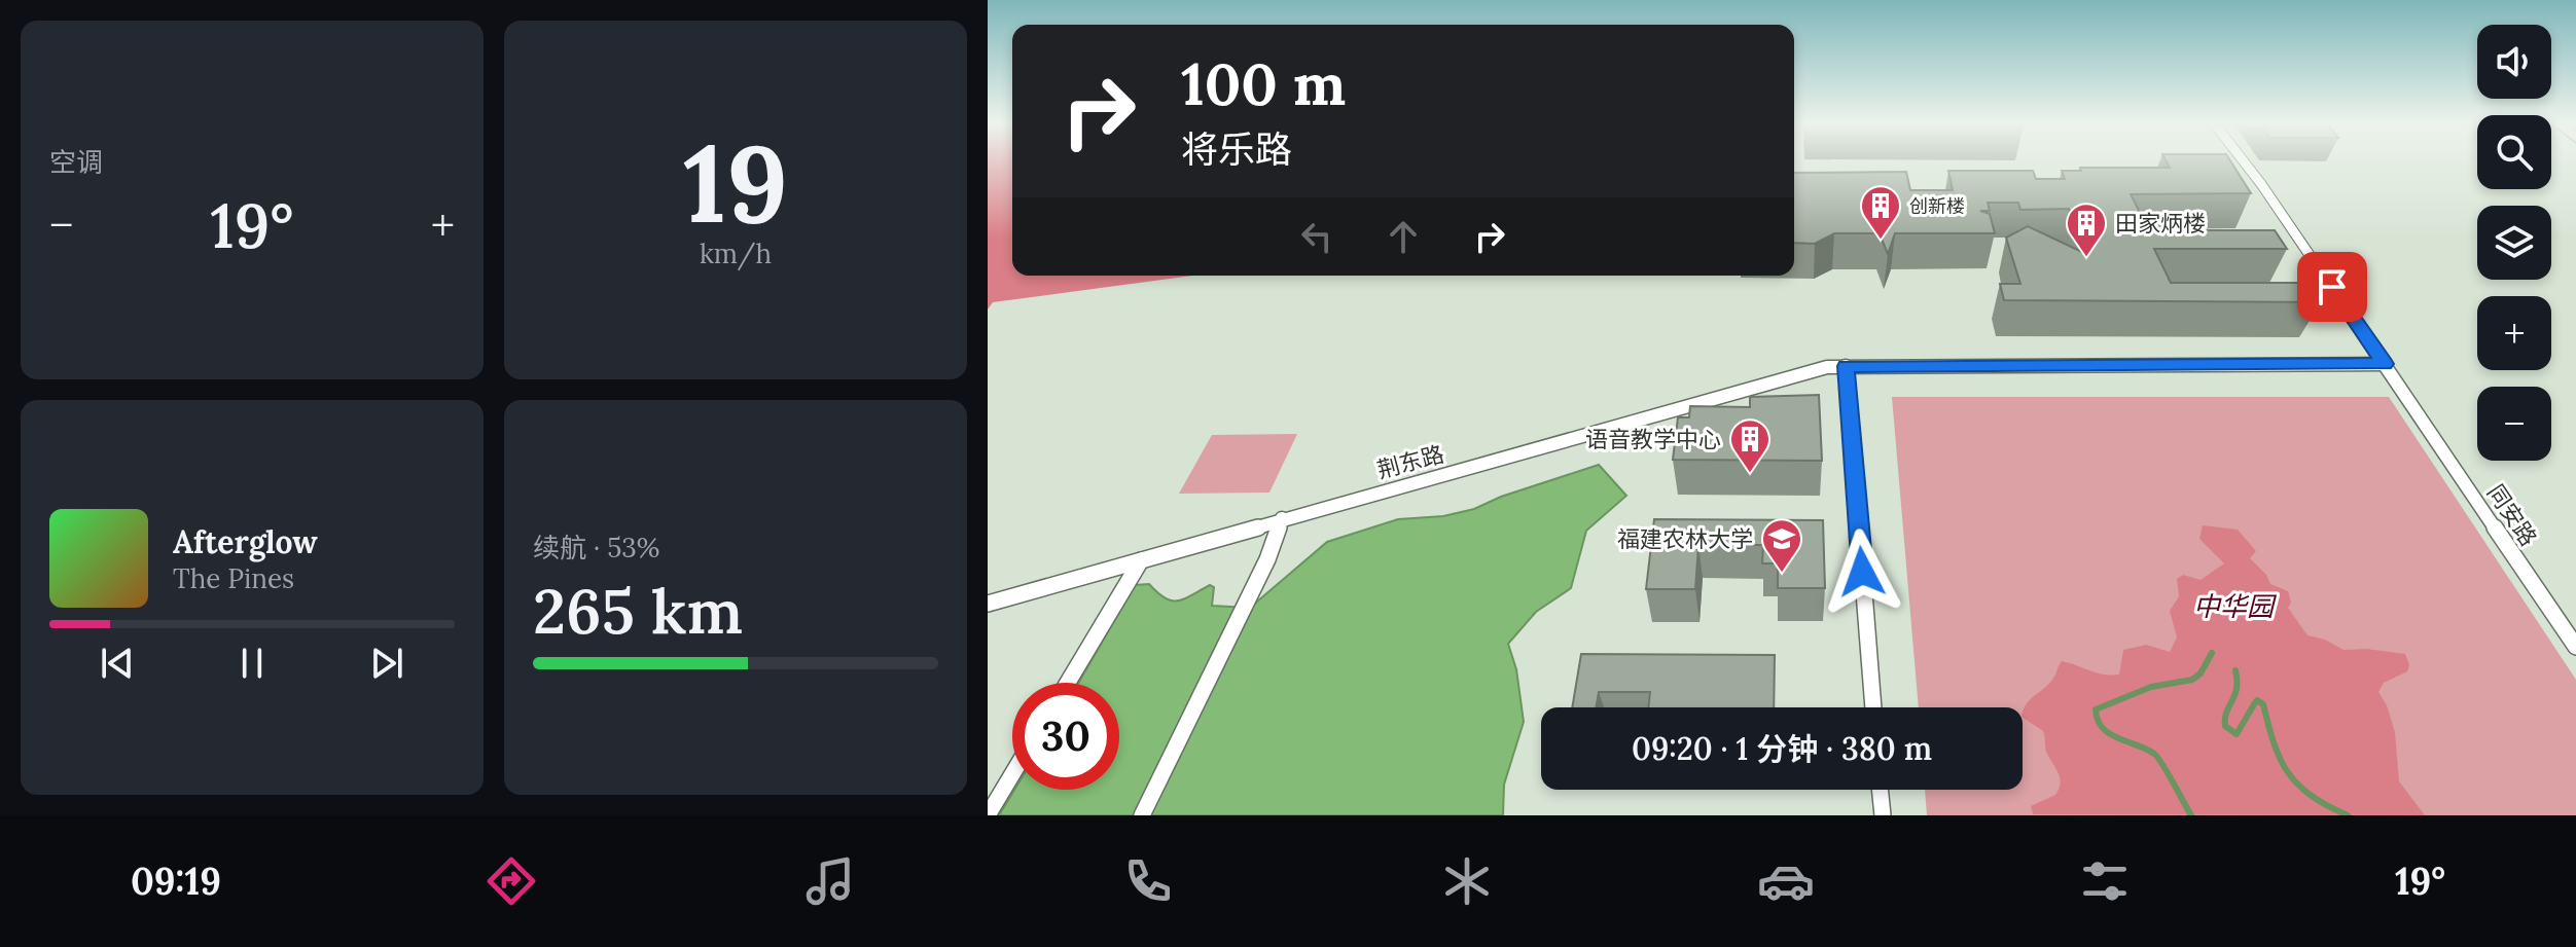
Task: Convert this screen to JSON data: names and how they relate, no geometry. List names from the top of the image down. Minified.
{"streets":{"street":["荆东路","同安路"]},"crossings":[["荆东路","同安路"]],"parks":["中华园"],"places":{"building":["创新楼","田家炳楼","语音教学中心"],"school or university":["福建农林大学"]},"page":{"tile":["空调",["19","km/h"],["续航 · 53%","265 km"]],"map_buttons":["+","−"],"turn":["100 m","将乐路"],"heat":["−","19°","+"],"song":["Afterglow","The Pines"],"limit":"30","trip":"09:20 · 1 分钟 · 380 m","tabs":["09:19","19°"]}}
